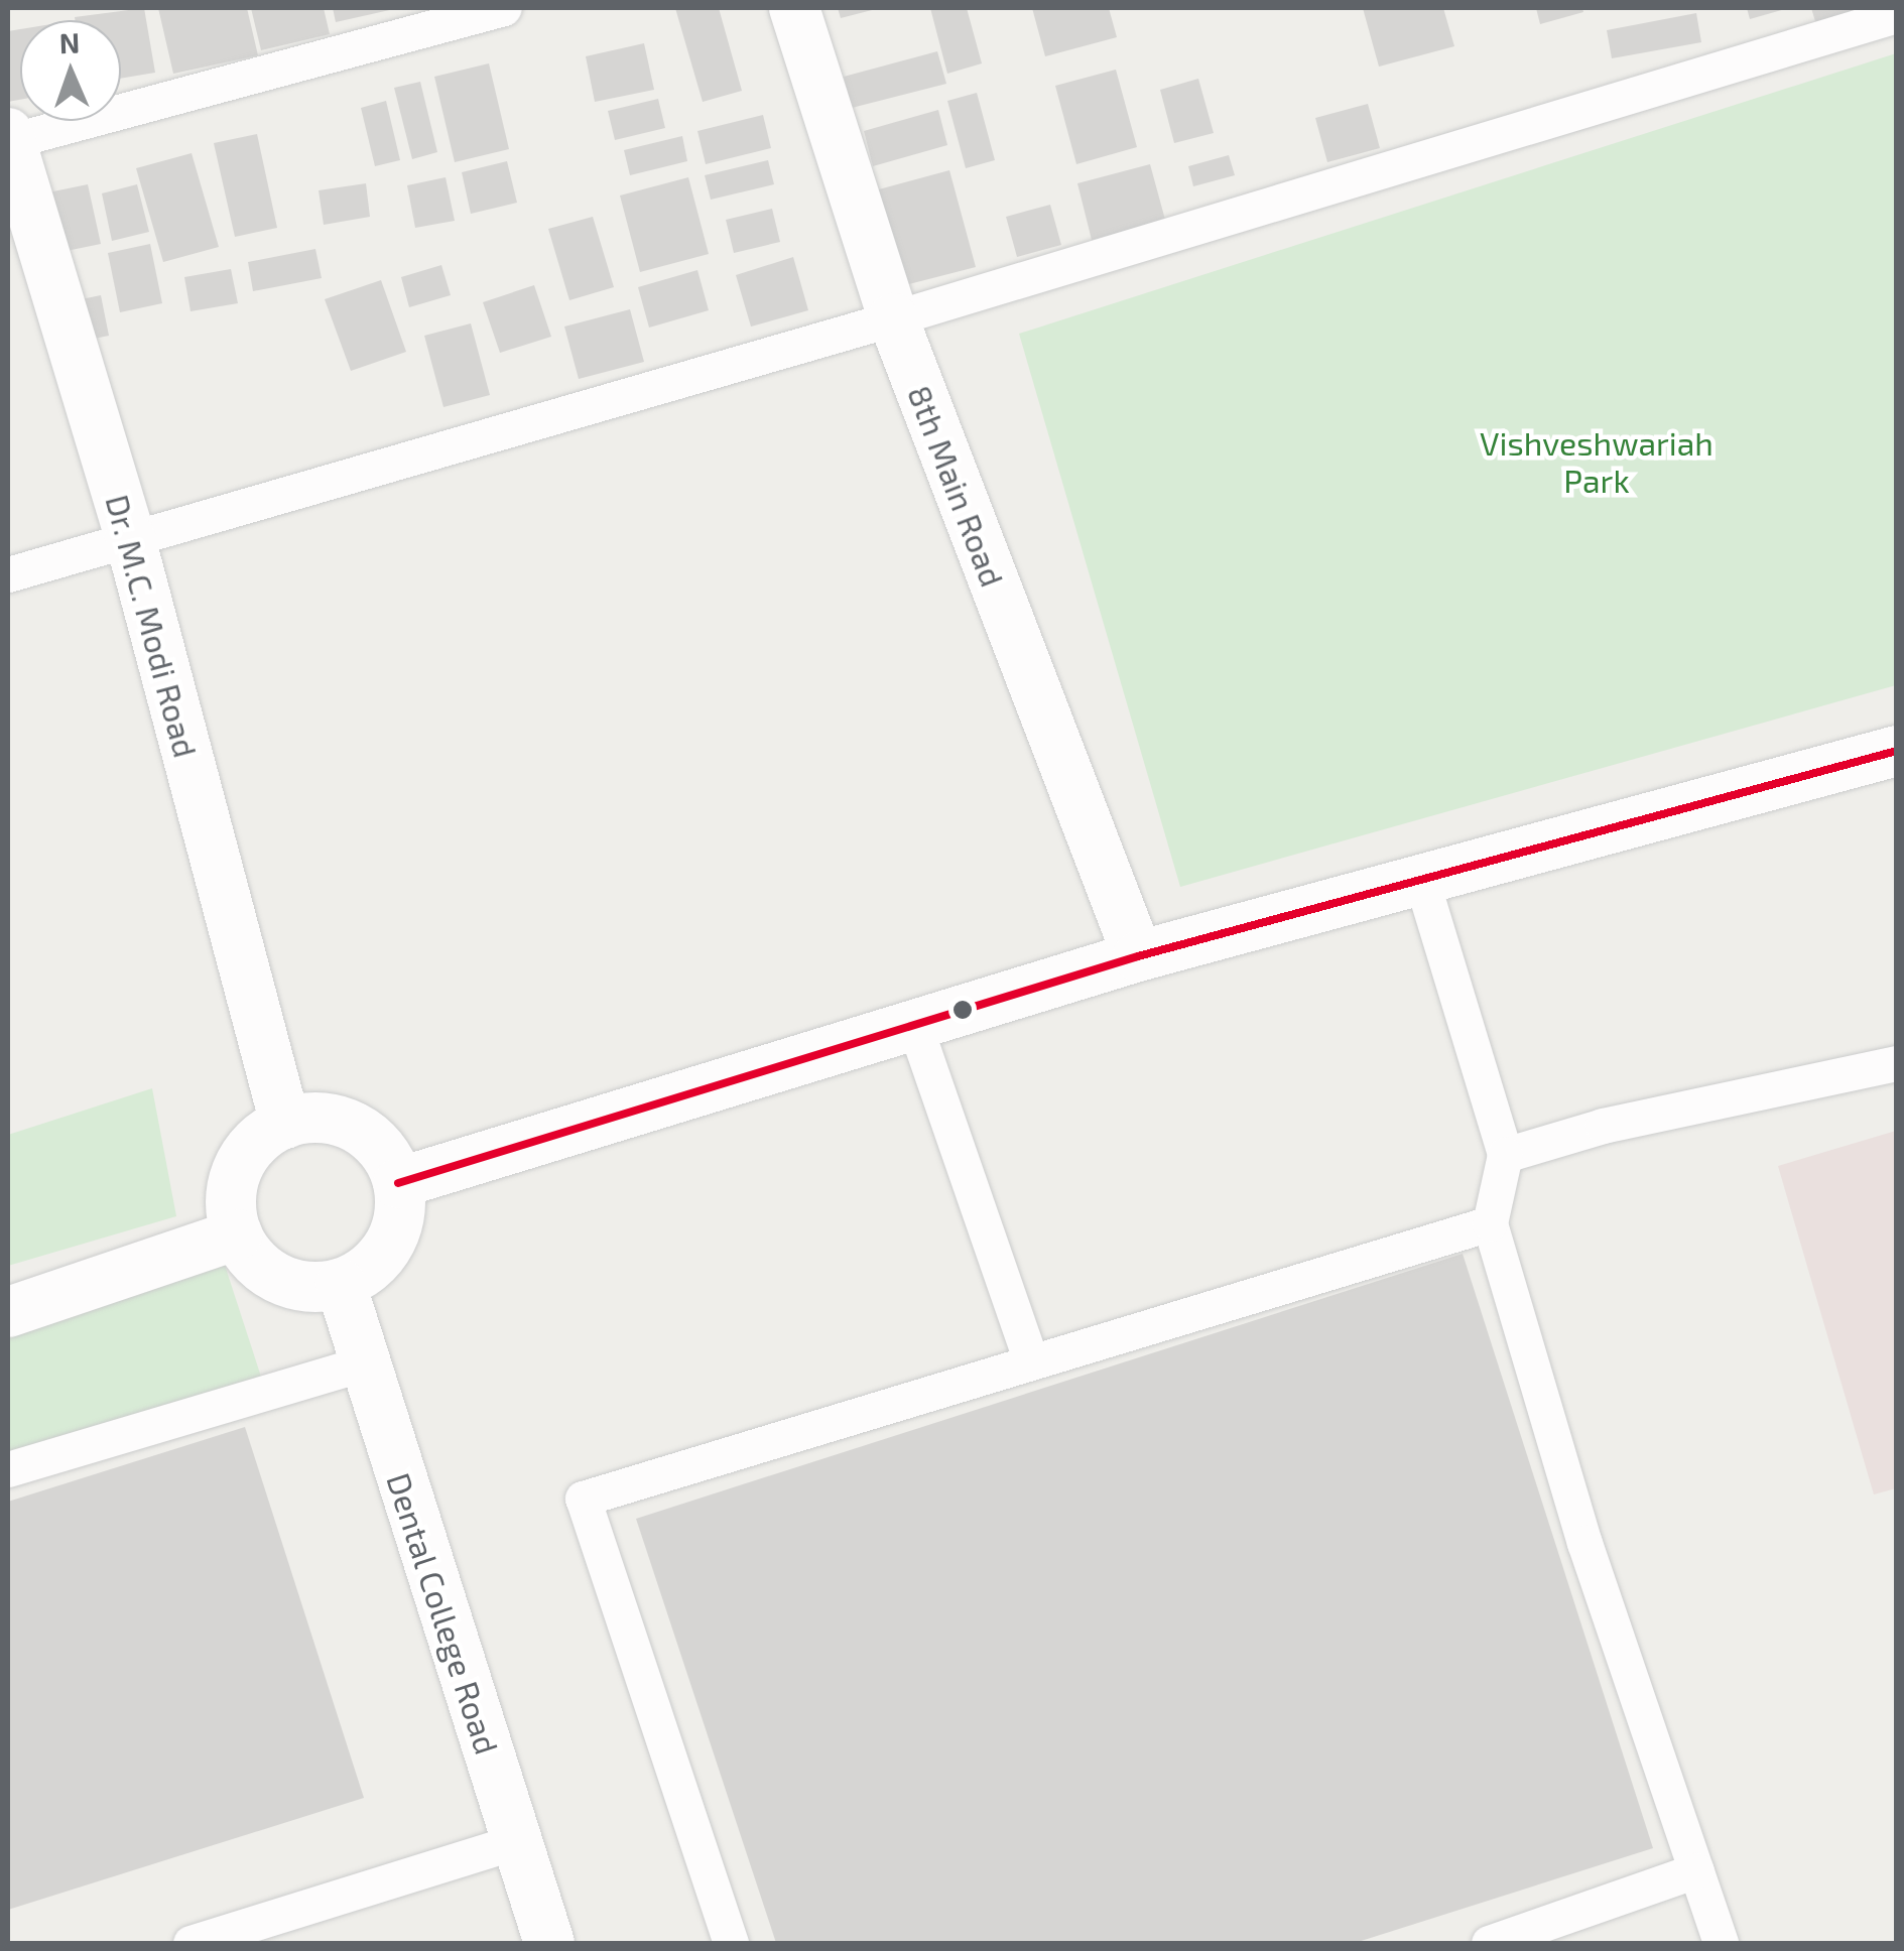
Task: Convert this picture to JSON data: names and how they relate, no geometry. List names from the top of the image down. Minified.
{"streets":{"street":["8th Main Road","Dr. M.C. Modi Road","Dental College Road"]},"crossings":[["Dr. M.C. Modi Road","Dental College Road"]],"parks":["Vishveshwariah Park"],"north":"top"}
